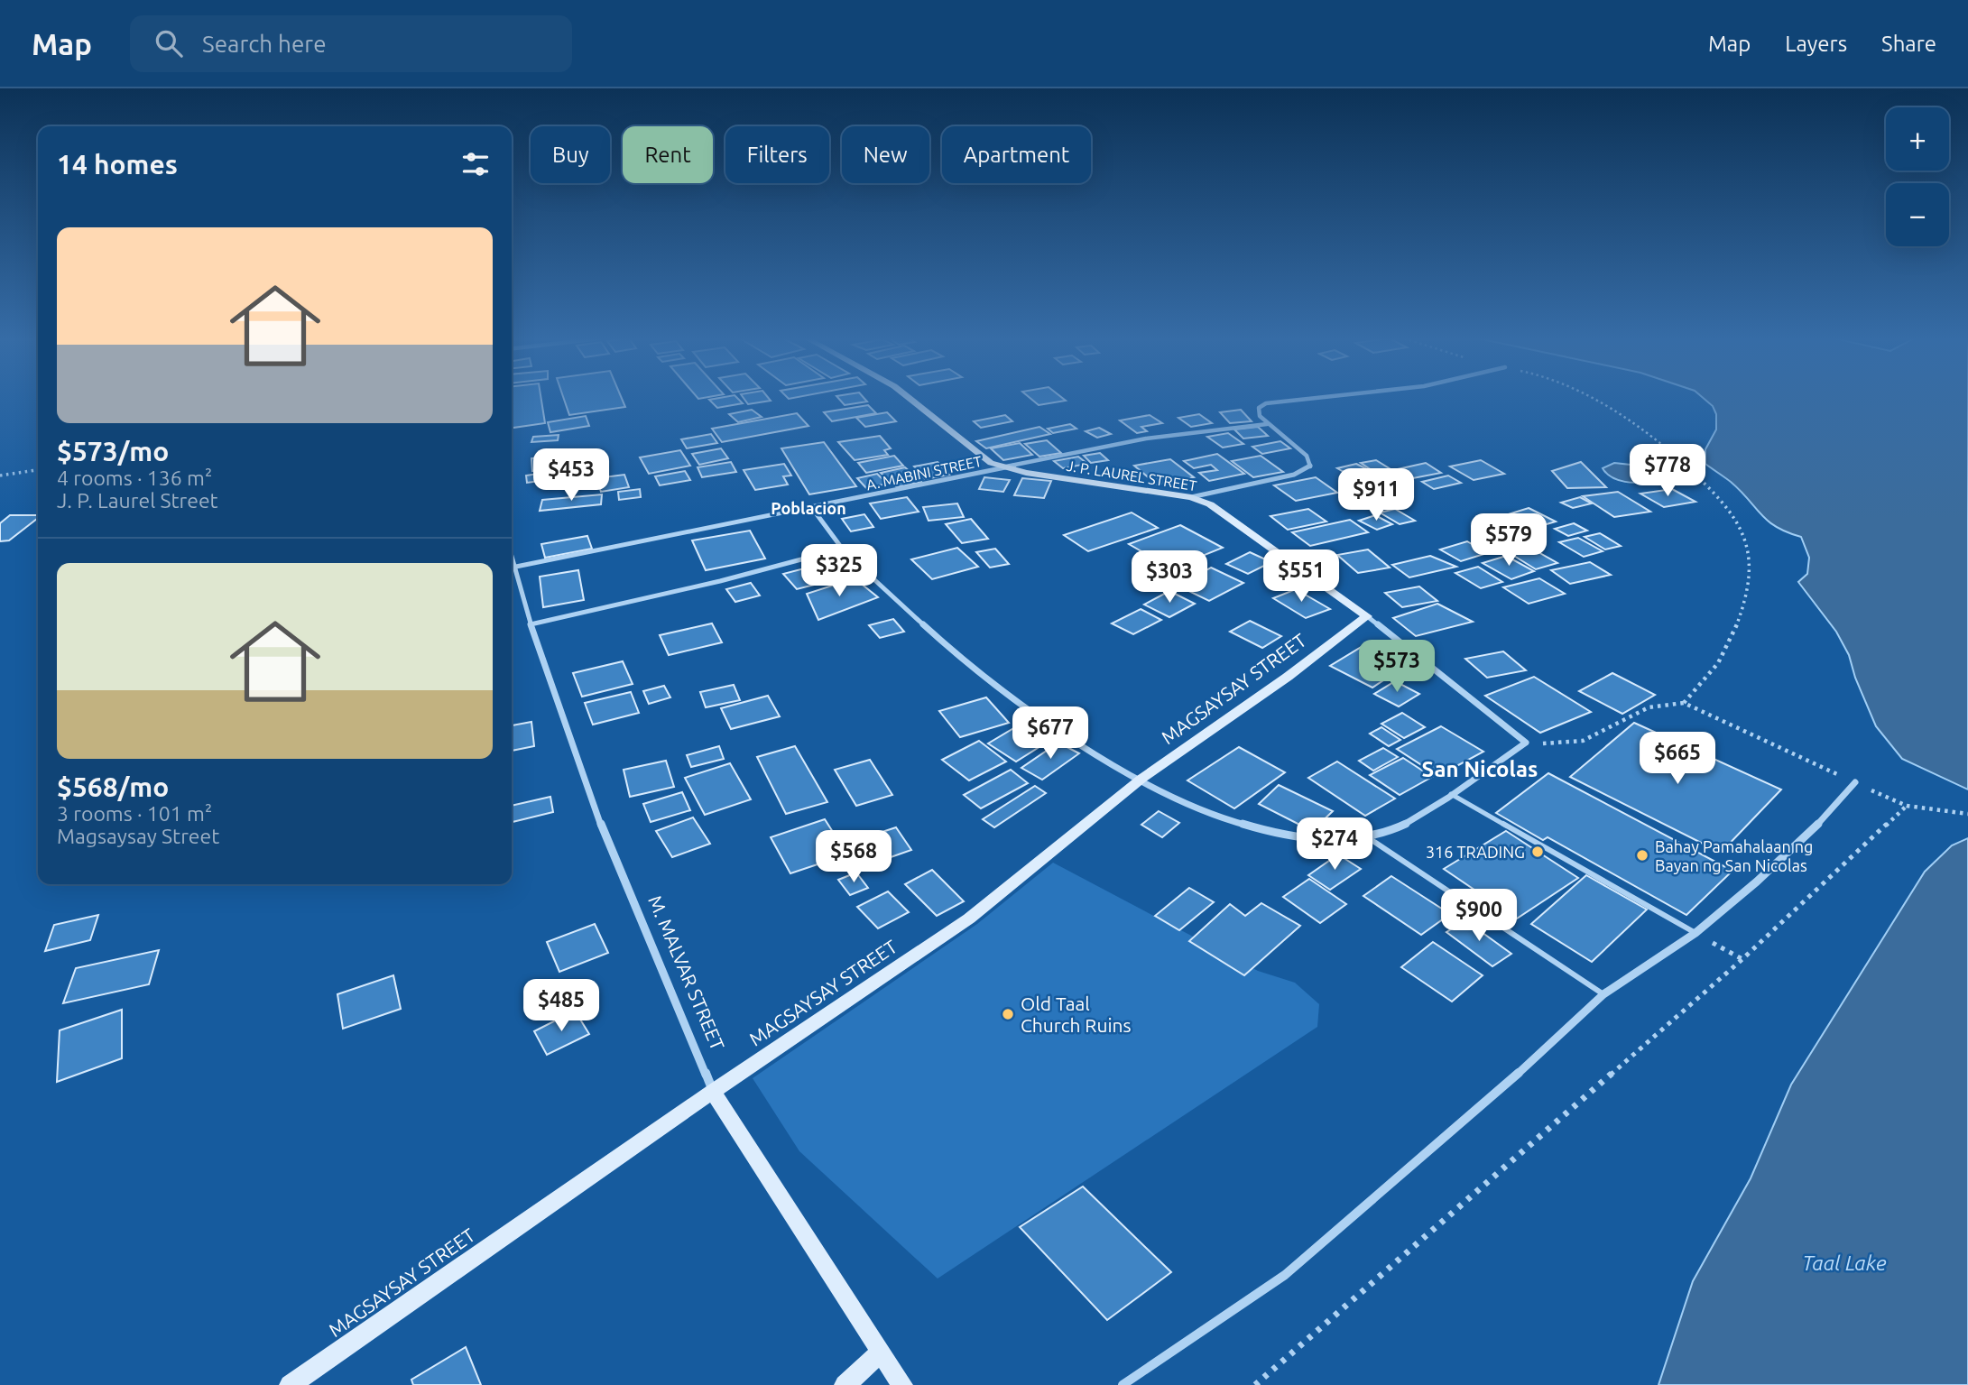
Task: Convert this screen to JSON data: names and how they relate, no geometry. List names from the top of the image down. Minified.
{"streets":{"main road":["J. P. LAUREL STREET","MAGSAYSAY STREET","M. MALVAR STREET"],"street":["A. MABINI STREET"]},"crossings":[["A. MABINI STREET","J. P. LAUREL STREET"],["J. P. LAUREL STREET","MAGSAYSAY STREET"],["MAGSAYSAY STREET","M. MALVAR STREET"]],"districts":["Poblacion","San Nicolas"],"water":["Taal Lake"],"places":["316 TRADING","Bahay Pamahalaan ng Bayan ng San Nicolas","Old Taal Church Ruins"],"page":{"header":"Map","search":"Search here","nav":["Map","Layers","Share"],"map_buttons":["+","−"],"chip":["Buy","Rent","Filters","New","Apartment"],"heading":"14 homes","list":[{"name":"$573/mo","note":"4 rooms · 136 m² · J. P. Laurel Street"},{"name":"$568/mo","note":"3 rooms · 101 m² · Magsaysay Street"}],"price":["$778","$453","$911","$579","$325","$551","$303","$573","$677","$665","$274","$568","$900","$485"]}}
